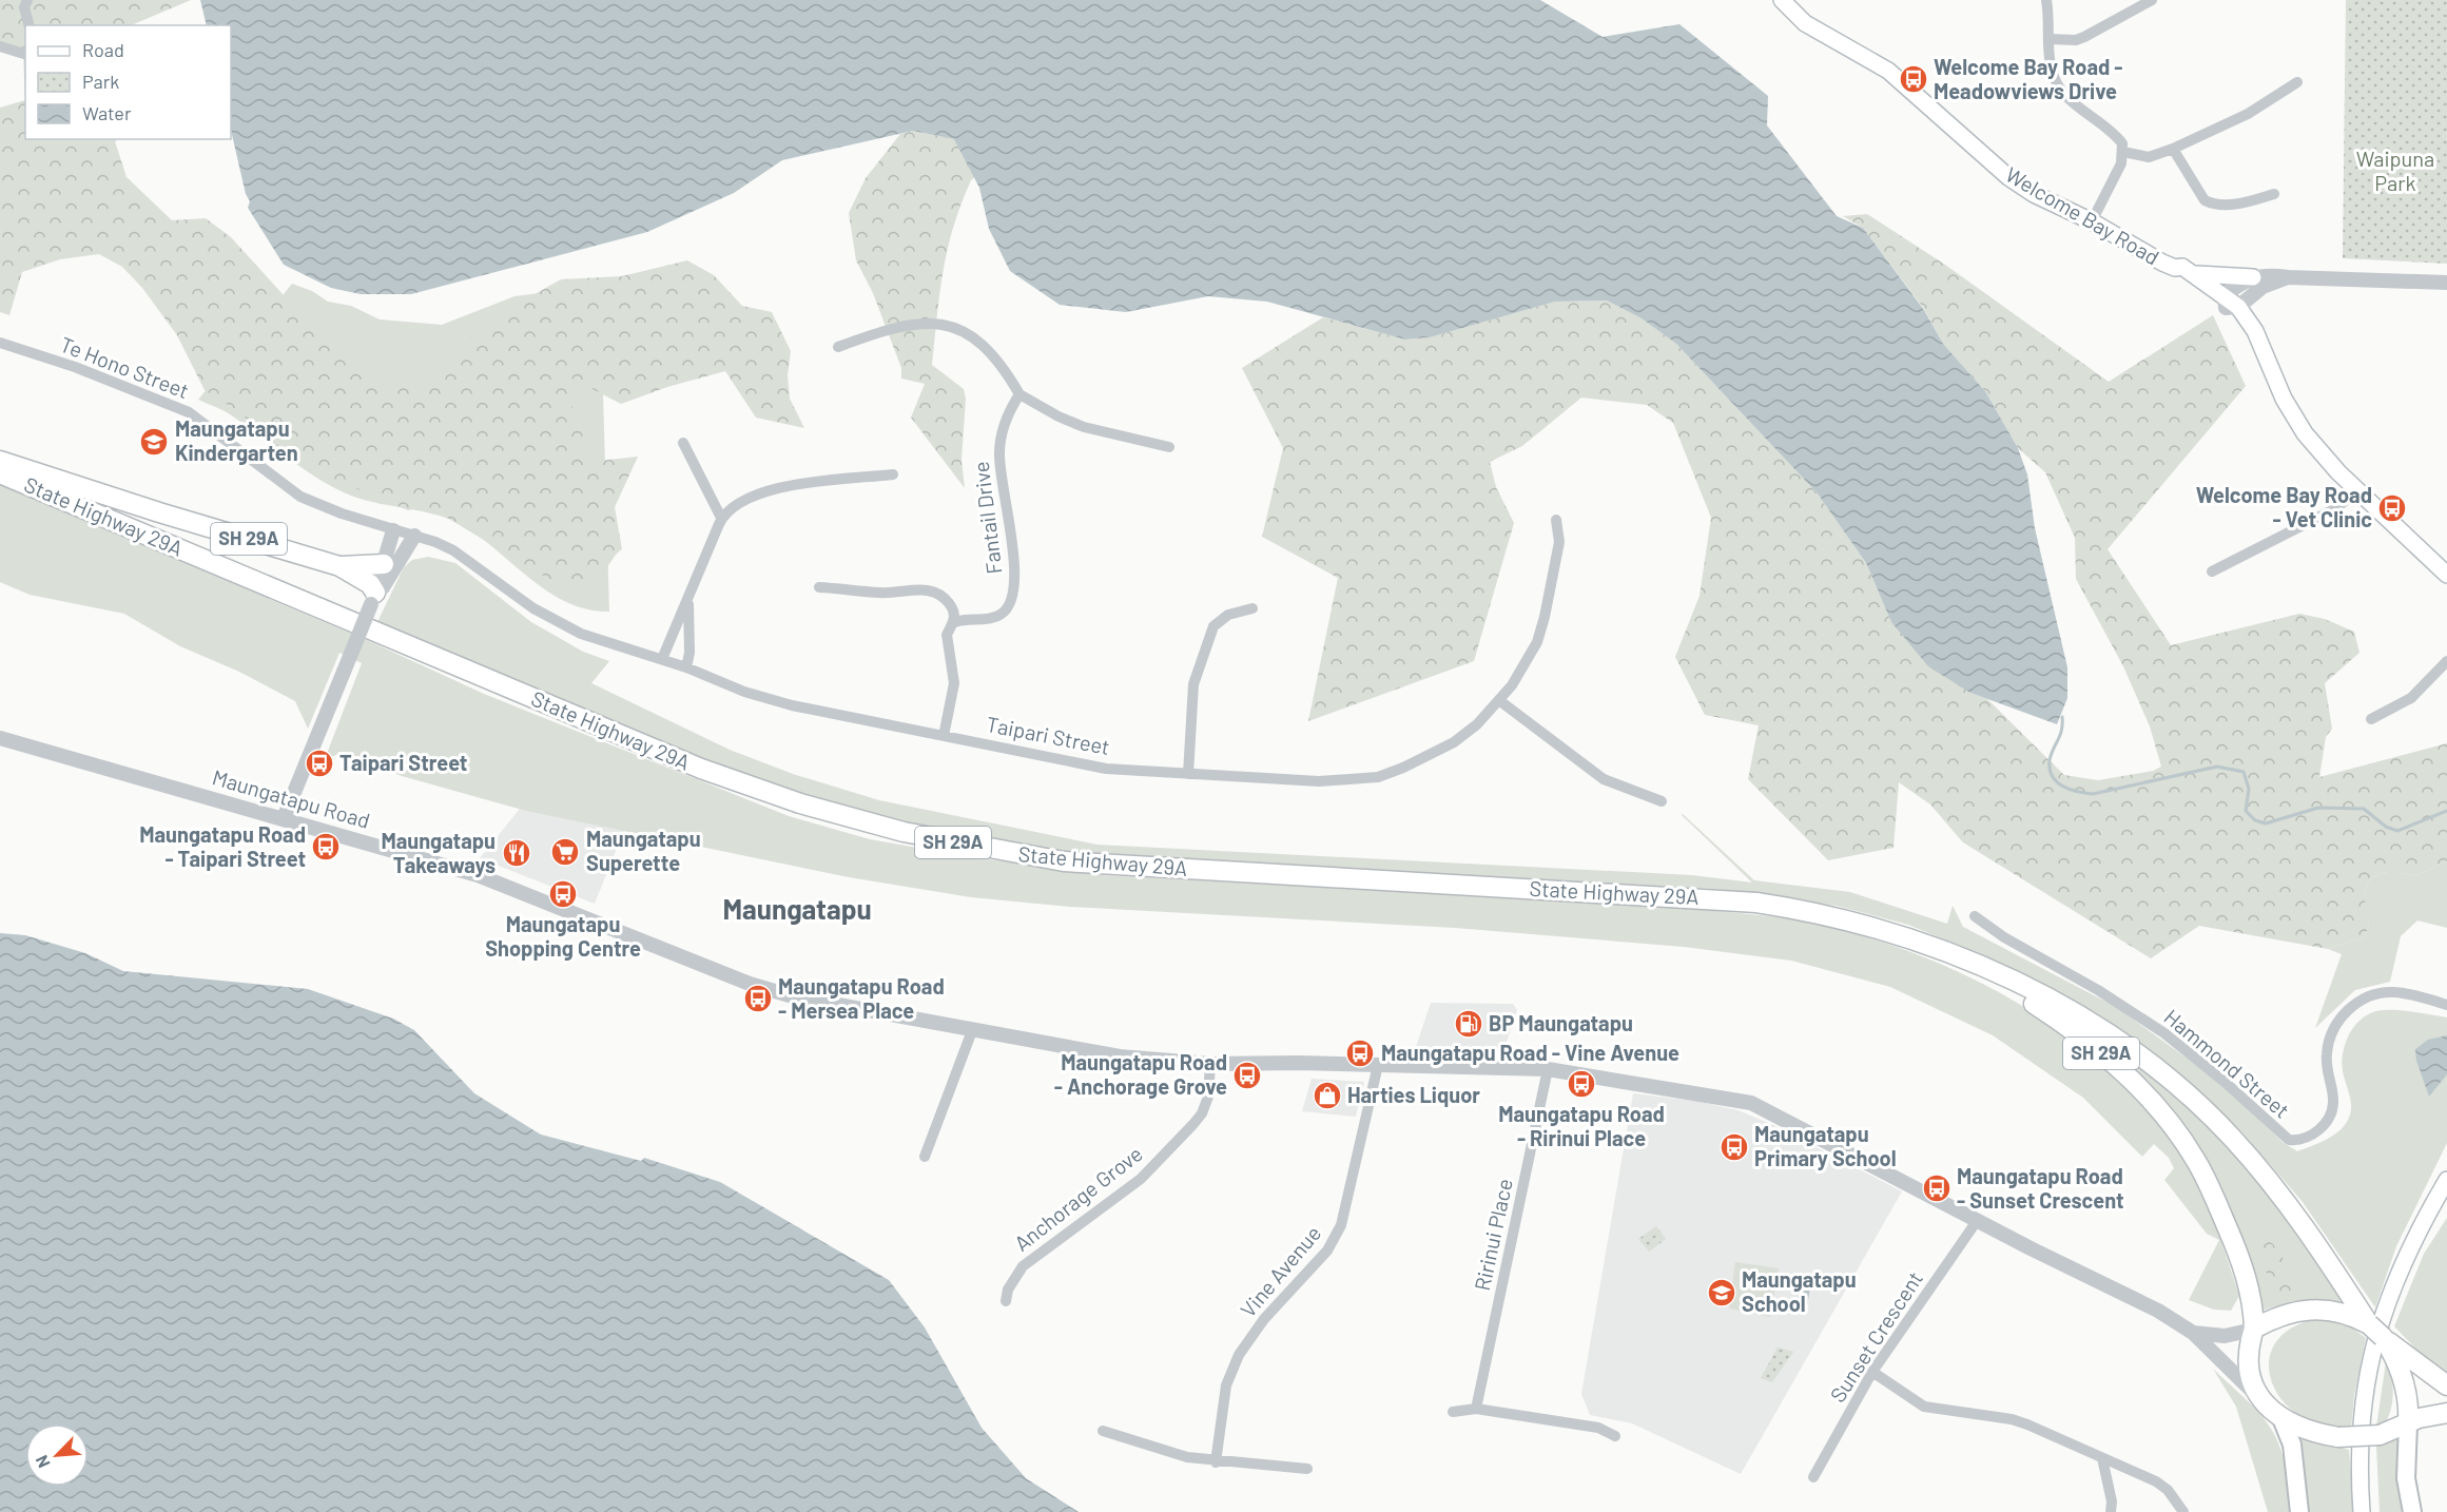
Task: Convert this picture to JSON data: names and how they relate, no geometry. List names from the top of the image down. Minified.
{"streets":{"highway":["State Highway 29A","SH 29A"],"main road":["Welcome Bay Road"],"street":["Te Hono Street","Fantail Drive","Taipari Street","Maungatapu Road","Hammond Street","Anchorage Grove","Ririnui Place","Vine Avenue","Sunset Crescent"]},"crossings":[["Te Hono Street","Taipari Street"],["State Highway 29A","SH 29A"],["State Highway 29A","Maungatapu Road"],["SH 29A","Maungatapu Road"],["Maungatapu Road","Anchorage Grove"],["Maungatapu Road","Ririnui Place"],["Maungatapu Road","Vine Avenue"],["Maungatapu Road","Sunset Crescent"]],"districts":["Maungatapu"],"parks":["Waipuna Park"],"places":{"bus stop":["Welcome Bay Road - Meadowviews Drive","Welcome Bay Road - Vet Clinic","Taipari Street","Maungatapu Road - Taipari Street","Maungatapu Shopping Centre","Maungatapu Road - Mersea Place","Maungatapu Road - Vine Avenue","Maungatapu Road - Anchorage Grove","Maungatapu Road - Ririnui Place","Maungatapu Primary School","Maungatapu Road - Sunset Crescent"],"school or university":["Maungatapu Kindergarten","Maungatapu School"],"supermarket":["Maungatapu Superette"],"restaurant":["Maungatapu Takeaways"],"fuel station":["BP Maungatapu"],"shop":["Harties Liquor"]},"legend":["Road","Park","Water"],"north":"bottom left"}
